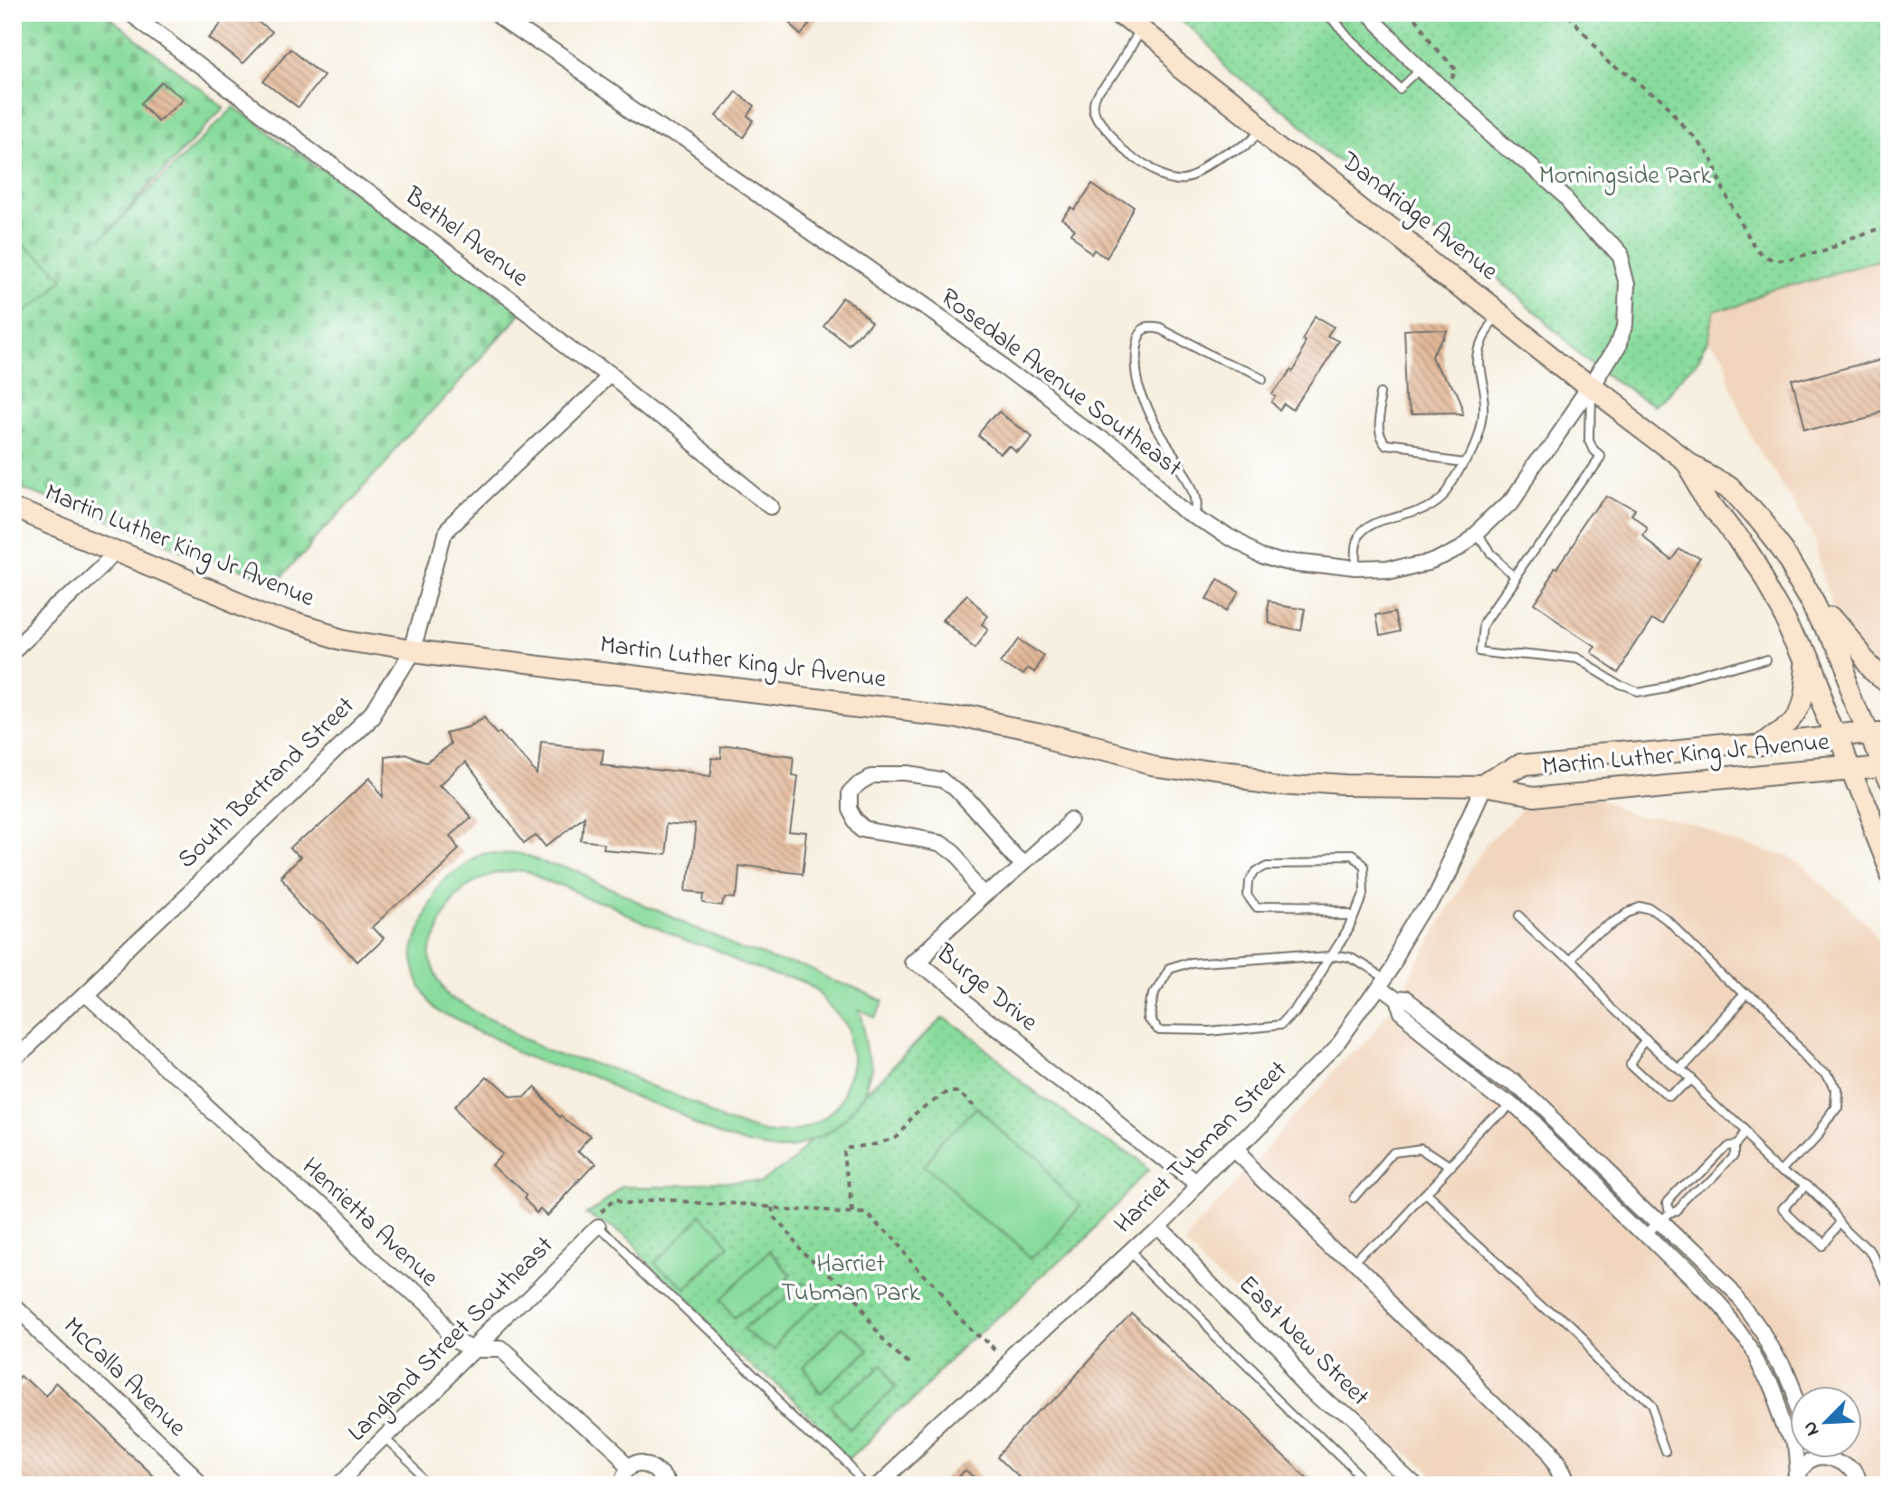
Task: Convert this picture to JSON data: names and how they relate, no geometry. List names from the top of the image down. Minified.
{"streets":{"main road":["Dandridge Avenue","Martin Luther King Jr Avenue"],"street":["Bethel Avenue","Rosedale Avenue Southeast","South Bertrand Street","Burge Drive","Harriet Tubman Street","Henrietta Avenue","Langland Street Southeast","East New Street","McCalla Avenue"]},"crossings":[["Dandridge Avenue","Rosedale Avenue Southeast"],["Dandridge Avenue","Martin Luther King Jr Avenue"],["Bethel Avenue","South Bertrand Street"],["Martin Luther King Jr Avenue","South Bertrand Street"],["Martin Luther King Jr Avenue","Harriet Tubman Street"],["South Bertrand Street","Henrietta Avenue"],["Burge Drive","Harriet Tubman Street"],["Harriet Tubman Street","East New Street"],["Henrietta Avenue","Langland Street Southeast"]],"parks":["Morningside Park","Harriet Tubman Park"],"north":"bottom left"}
